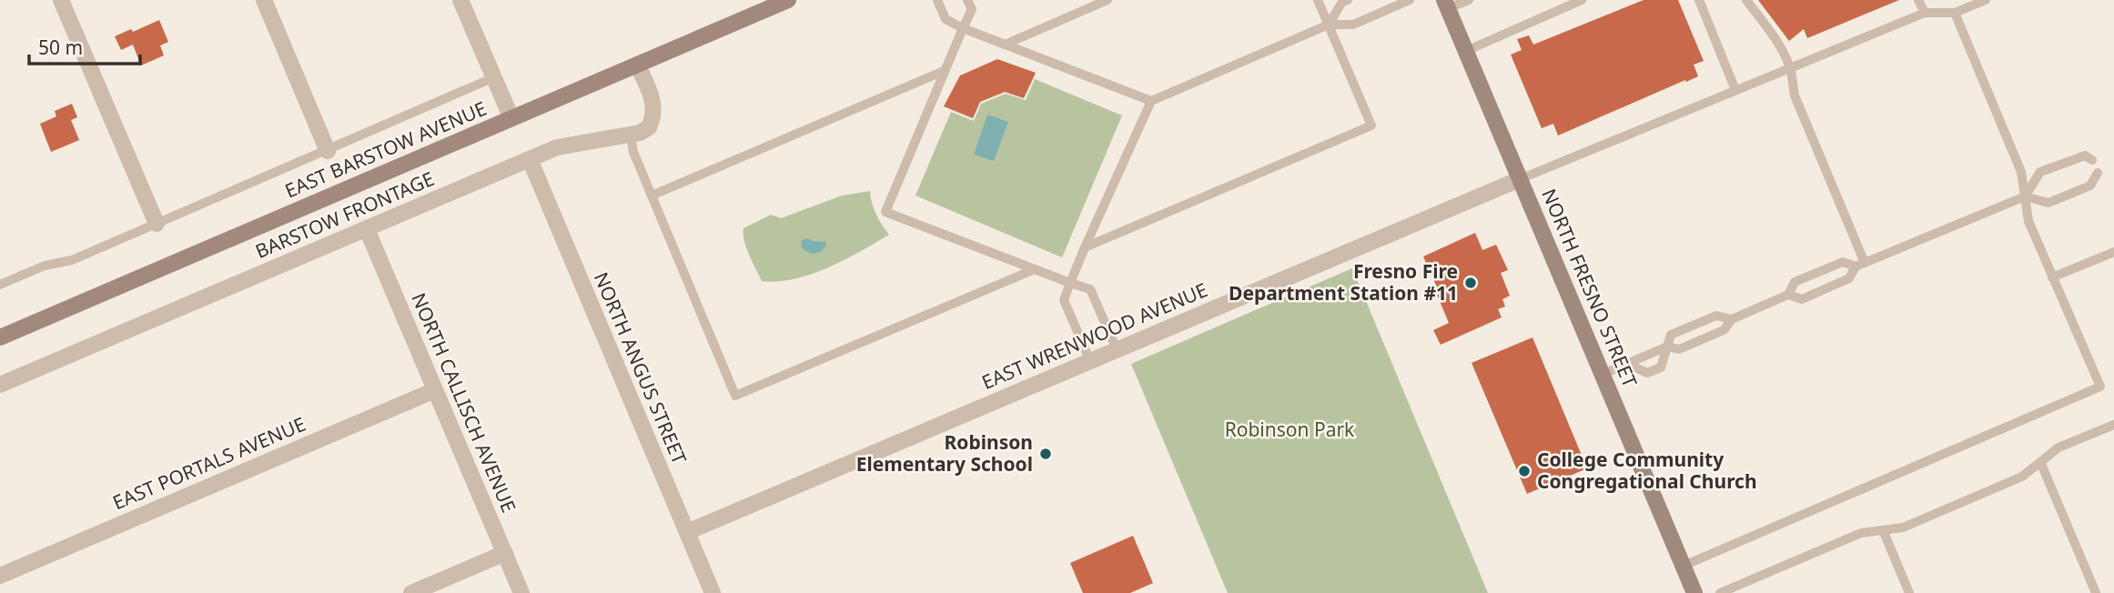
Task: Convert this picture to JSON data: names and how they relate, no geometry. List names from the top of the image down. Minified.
{"streets":{"main road":["EAST BARSTOW AVENUE","NORTH FRESNO STREET"],"street":["BARSTOW FRONTAGE","EAST WRENWOOD AVENUE","NORTH ANGUS STREET","NORTH CALLISCH AVENUE","EAST PORTALS AVENUE"]},"crossings":[["BARSTOW FRONTAGE","NORTH ANGUS STREET"],["BARSTOW FRONTAGE","NORTH CALLISCH AVENUE"],["NORTH FRESNO STREET","EAST WRENWOOD AVENUE"],["EAST WRENWOOD AVENUE","NORTH ANGUS STREET"],["NORTH CALLISCH AVENUE","EAST PORTALS AVENUE"]],"parks":["Robinson Park"],"places":["Fresno Fire Department Station #11","Robinson Elementary School","College Community Congregational Church"],"scale_bar":"50 m"}
